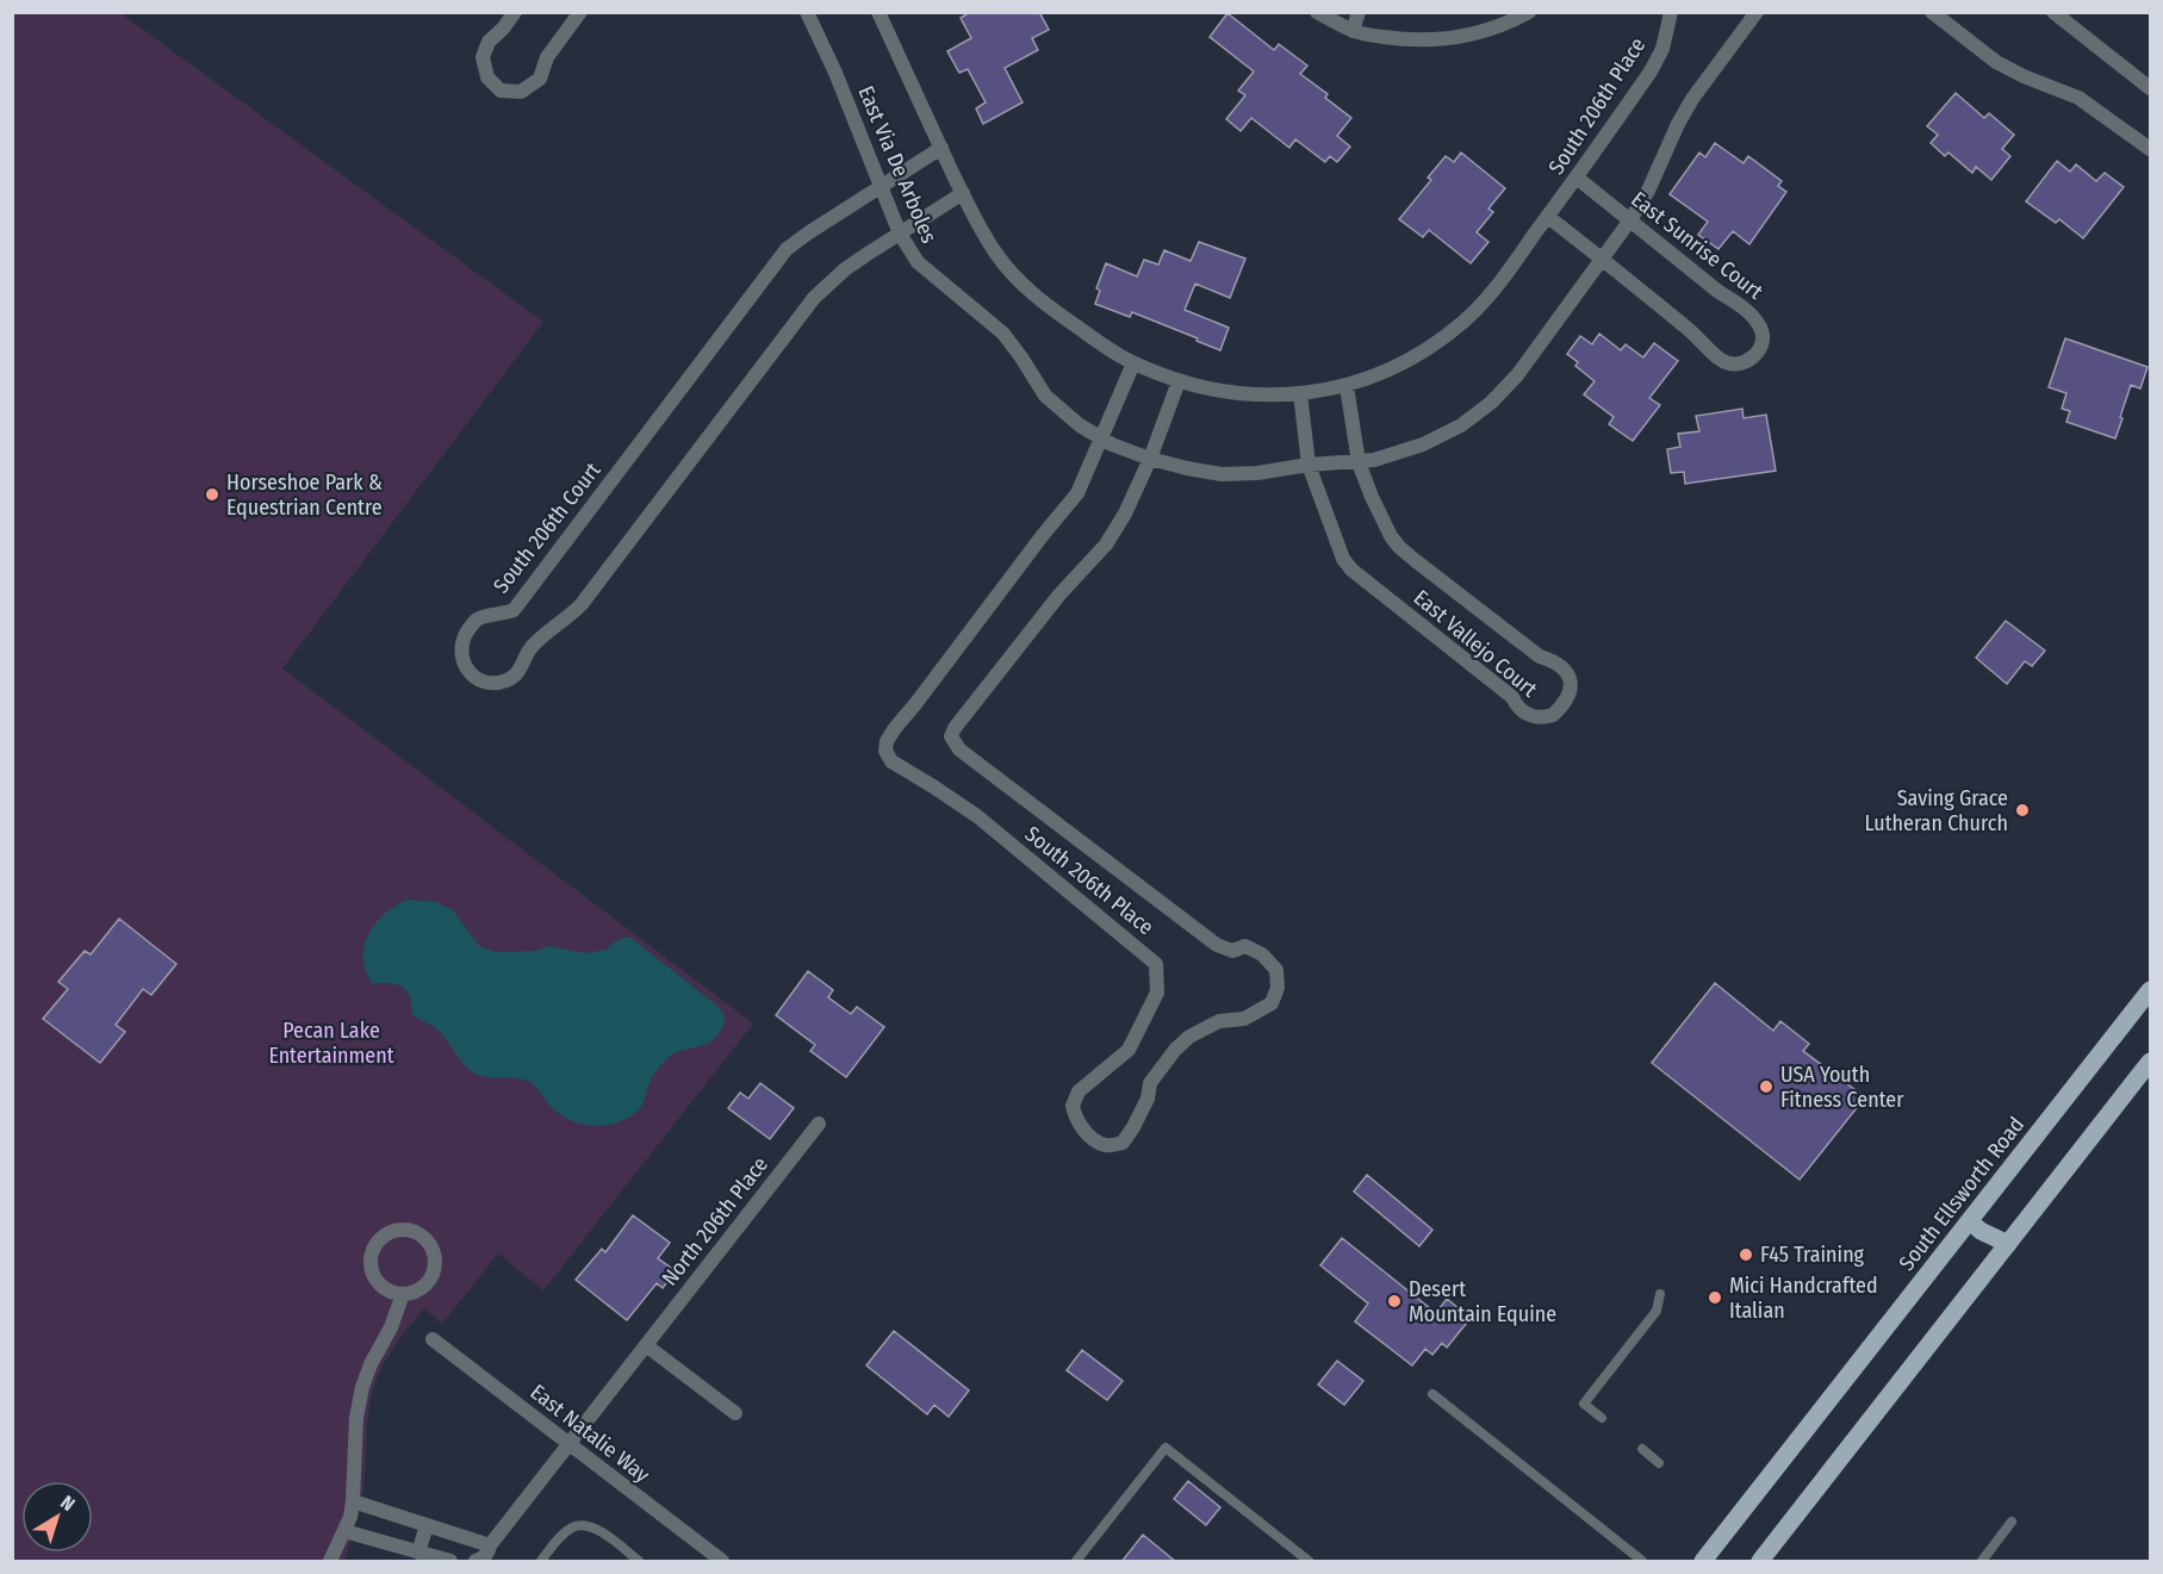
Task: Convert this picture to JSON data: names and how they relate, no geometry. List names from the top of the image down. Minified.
{"streets":{"main road":["South Ellsworth Road"],"street":["South 206th Place","East Via De Arboles","East Sunrise Court","South 206th Court","East Vallejo Court","North 206th Place","East Natalie Way"]},"crossings":[["South 206th Place","East Via De Arboles"],["South 206th Place","East Sunrise Court"],["East Via De Arboles","East Sunrise Court"],["East Via De Arboles","South 206th Court"],["East Via De Arboles","East Vallejo Court"]],"parks":["Pecan Lake Entertainment"],"places":["Horseshoe Park & Equestrian Centre","Saving Grace Lutheran Church","USA Youth Fitness Center","F45 Training","Mici Handcrafted Italian","Desert Mountain Equine"],"north":"top right"}
